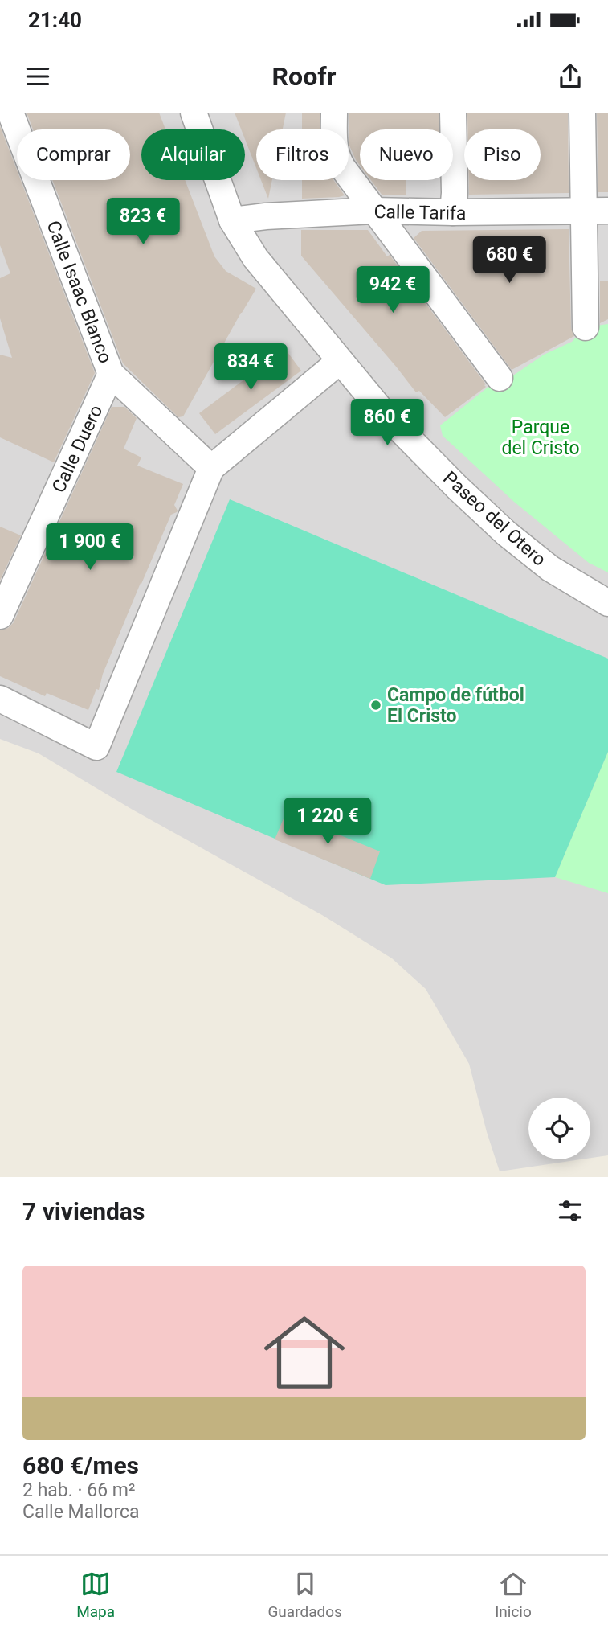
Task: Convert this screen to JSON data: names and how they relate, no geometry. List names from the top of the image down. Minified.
{"streets":{"street":["Calle Tarifa","Calle Isaac Blanco","Calle Duero","Paseo del Otero"]},"crossings":[["Calle Tarifa","Paseo del Otero"],["Calle Isaac Blanco","Calle Duero"]],"parks":["Parque del Cristo"],"places":["Campo de fútbol El Cristo"],"page":{"status":"21:40","header":"Roofr","chip":["Comprar","Alquilar","Filtros","Nuevo","Piso"],"price":["823 €","680 €","942 €","834 €","860 €","1 900 €","1 220 €"],"heading":"7 viviendas","list":[{"name":"680 €/mes","note":"2 hab. · 66 m² · Calle Mallorca"}],"tabs":["Mapa","Guardados","Inicio"]}}
